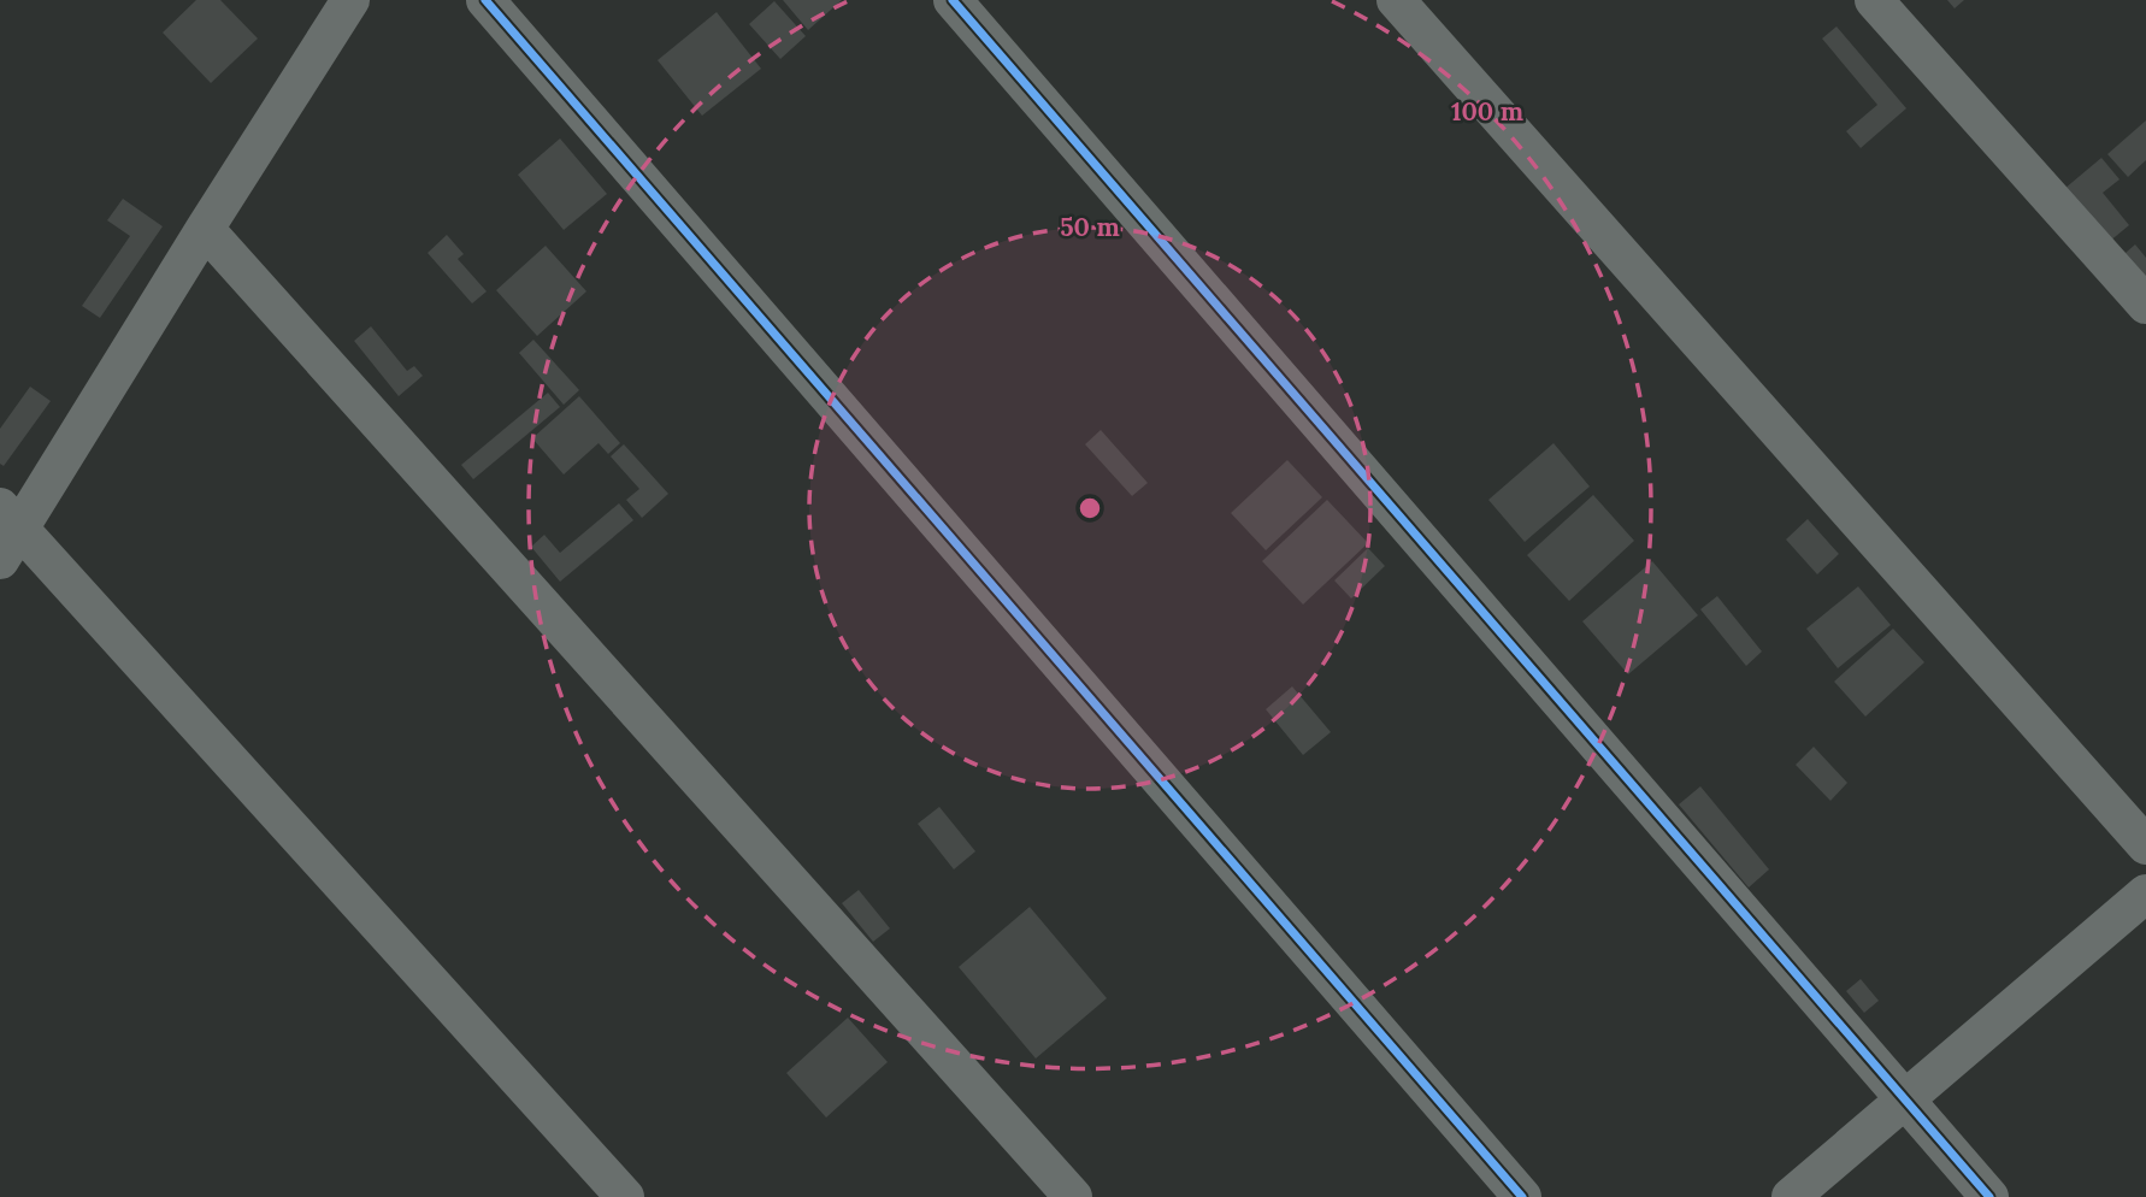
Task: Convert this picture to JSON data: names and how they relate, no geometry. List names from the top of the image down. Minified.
{"rings":["100 m","50 m"]}
